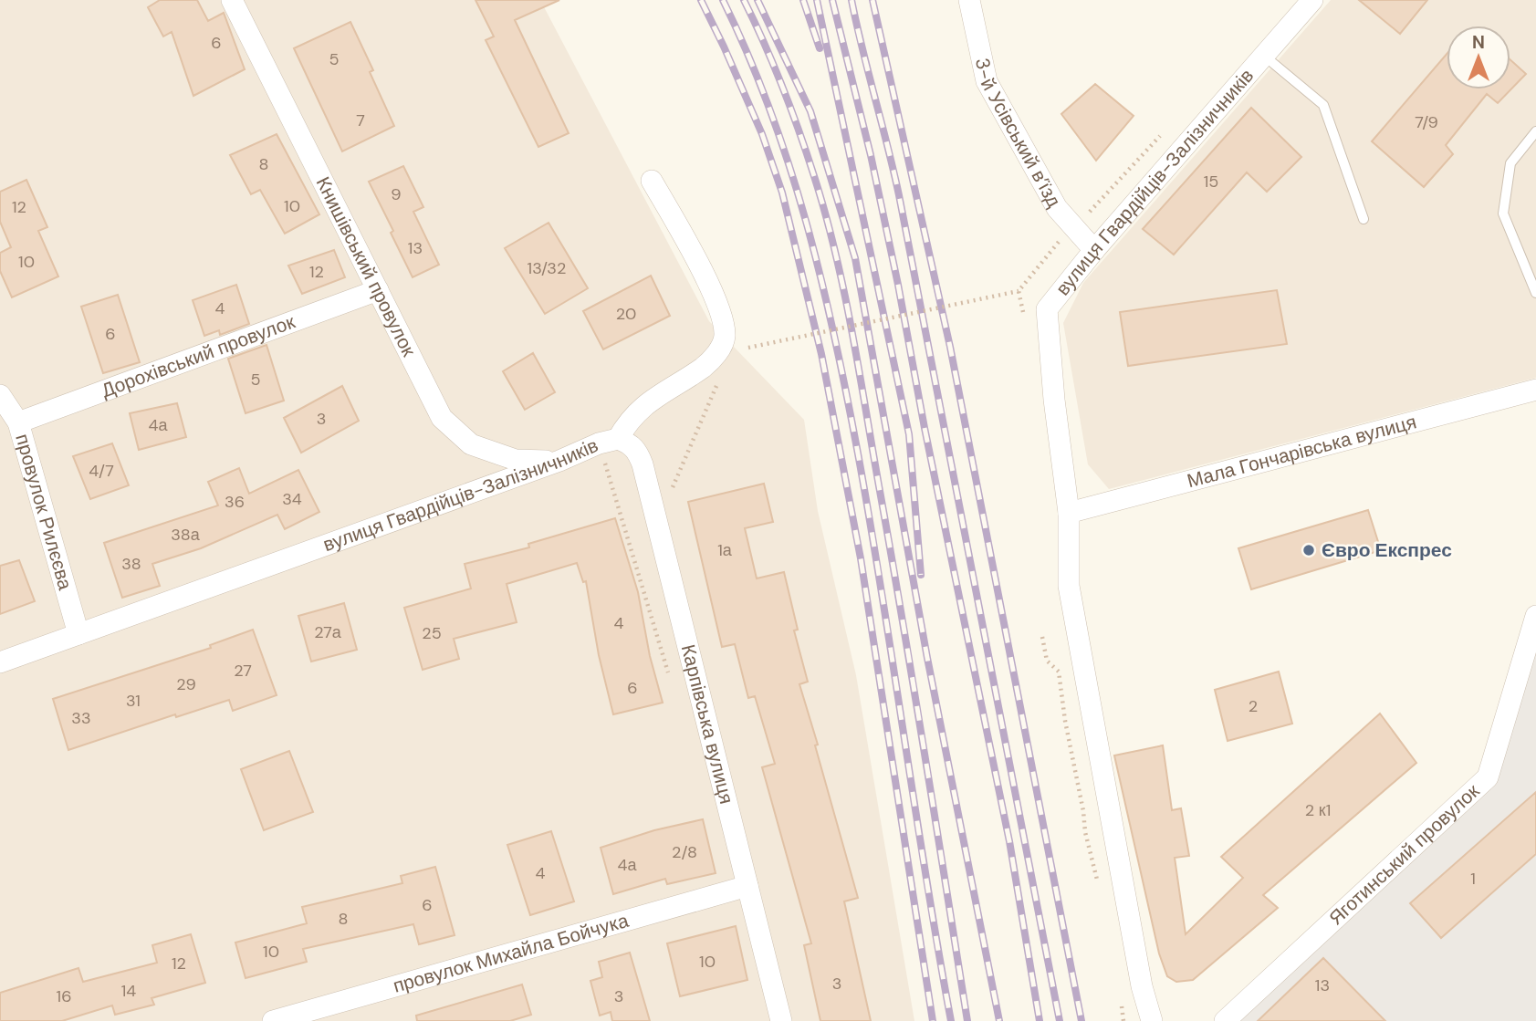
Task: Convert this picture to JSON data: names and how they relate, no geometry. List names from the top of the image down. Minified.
{"streets":{"street":["3-й Усівський в’їзд","вулиця Гвардійців-Залізничників","Книшівський провулок","Дорохівський провулок","Мала Гончарівська вулиця","провулок Рилєєва","Карпівська вулиця","Яготинський провулок","провулок Михайла Бойчука"]},"crossings":[["3-й Усівський в’їзд","вулиця Гвардійців-Залізничників"],["вулиця Гвардійців-Залізничників","Книшівський провулок"],["вулиця Гвардійців-Залізничників","Мала Гончарівська вулиця"],["вулиця Гвардійців-Залізничників","провулок Рилєєва"],["вулиця Гвардійців-Залізничників","Карпівська вулиця"],["Книшівський провулок","Дорохівський провулок"],["Дорохівський провулок","провулок Рилєєва"],["Карпівська вулиця","провулок Михайла Бойчука"]],"places":["Євро Експрес"],"house_numbers":["6","5","7","7/9","8","15","9","10","12","13","10","13/32","12","4","20","6","5","3","4а","4/7","34","36","38а","1а","38","4","27а","25","27","29","6","31","2","33","2 к1","2/8","4а","4","1","6","8","10","10","12","3","13","14","16","3"],"north":"top"}
